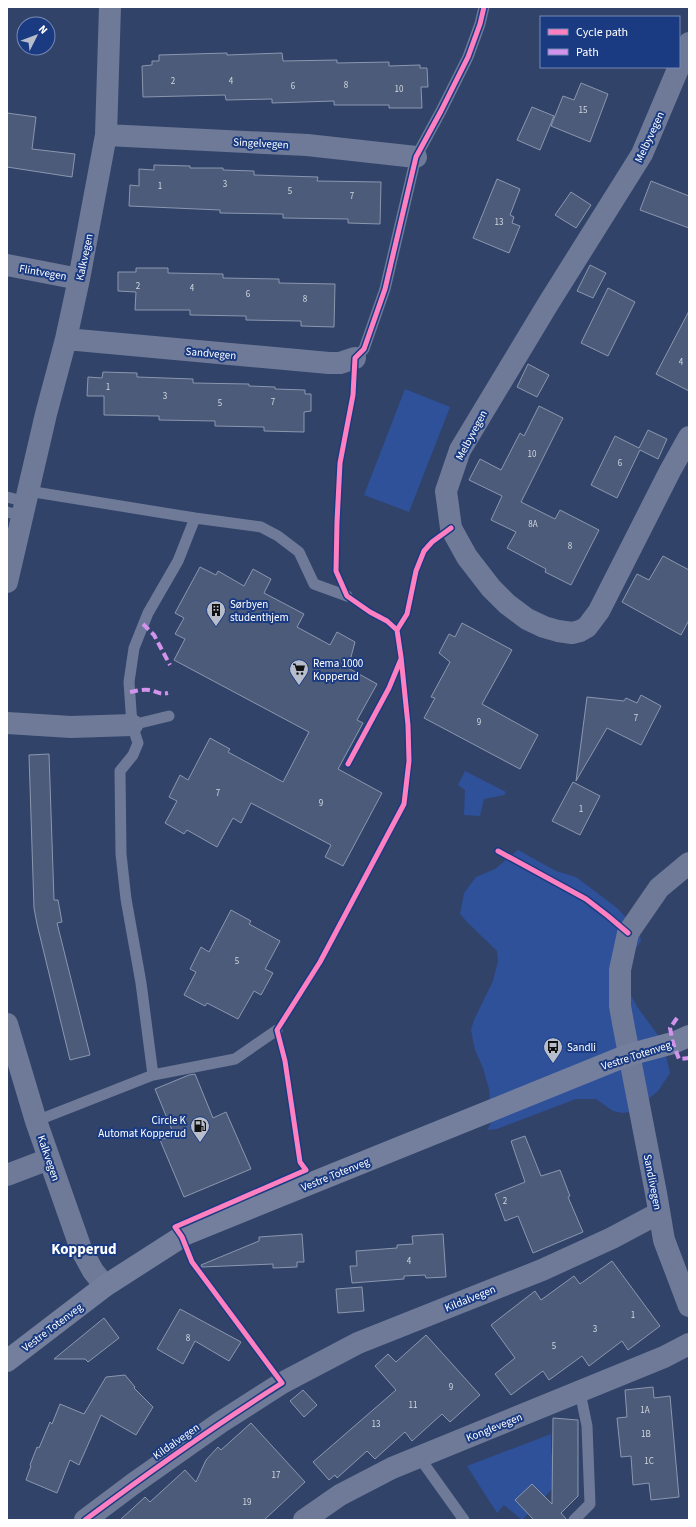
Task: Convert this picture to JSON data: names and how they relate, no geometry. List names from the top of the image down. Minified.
{"streets":{"main road":["Vestre Totenveg"],"street":["Melbyvegen","Singelvegen","Kalkvegen","Flintvegen","Sandvegen","Sandlivegen","Kildalvegen","Konglevegen"]},"crossings":[["Singelvegen","Kalkvegen"],["Kalkvegen","Flintvegen"],["Kalkvegen","Sandvegen"],["Kalkvegen","Vestre Totenveg"],["Vestre Totenveg","Sandlivegen"],["Sandlivegen","Kildalvegen"]],"districts":["Kopperud"],"places":{"building":["Sørbyen studenthjem"],"supermarket":["Rema 1000 Kopperud"],"bus stop":["Sandli"],"fuel station":["Circle K Automat Kopperud"]},"house_numbers":["2","4","8","6","10","15","3","1","5","7","13","2","4","6","8","4","1","3","7","5","10","6","8A","8","7","9","7","9","1","5","2","4","1","3","8","5","9","11","1A","13","1B","1C","17","19"],"legend":["Cycle path","Path"],"north":"top right"}
